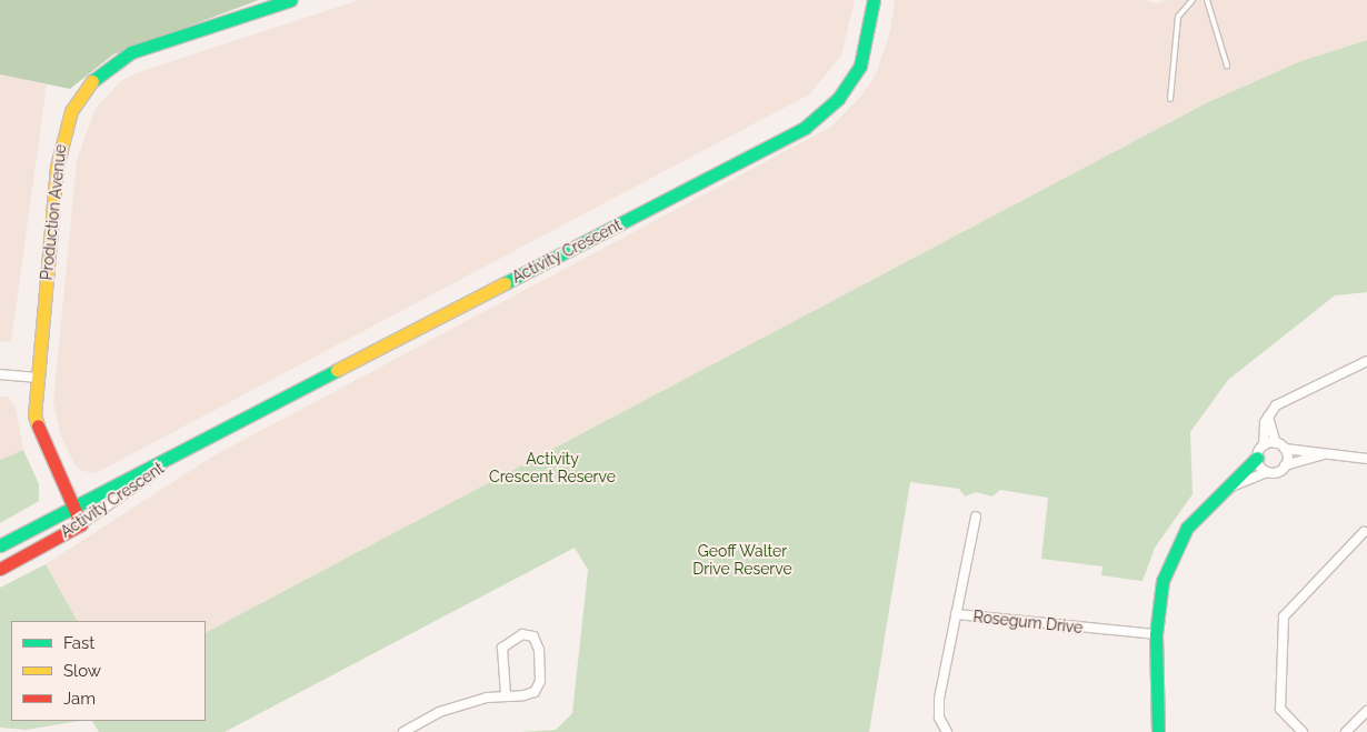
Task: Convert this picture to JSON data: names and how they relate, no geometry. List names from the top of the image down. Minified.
{"streets":{"street":["Production Avenue","Activity Crescent","Rosegum Drive"]},"crossings":[["Production Avenue","Activity Crescent"]],"parks":["Activity Crescent Reserve","Geoff Walter Drive Reserve"],"legend":["Fast","Slow","Jam"]}
